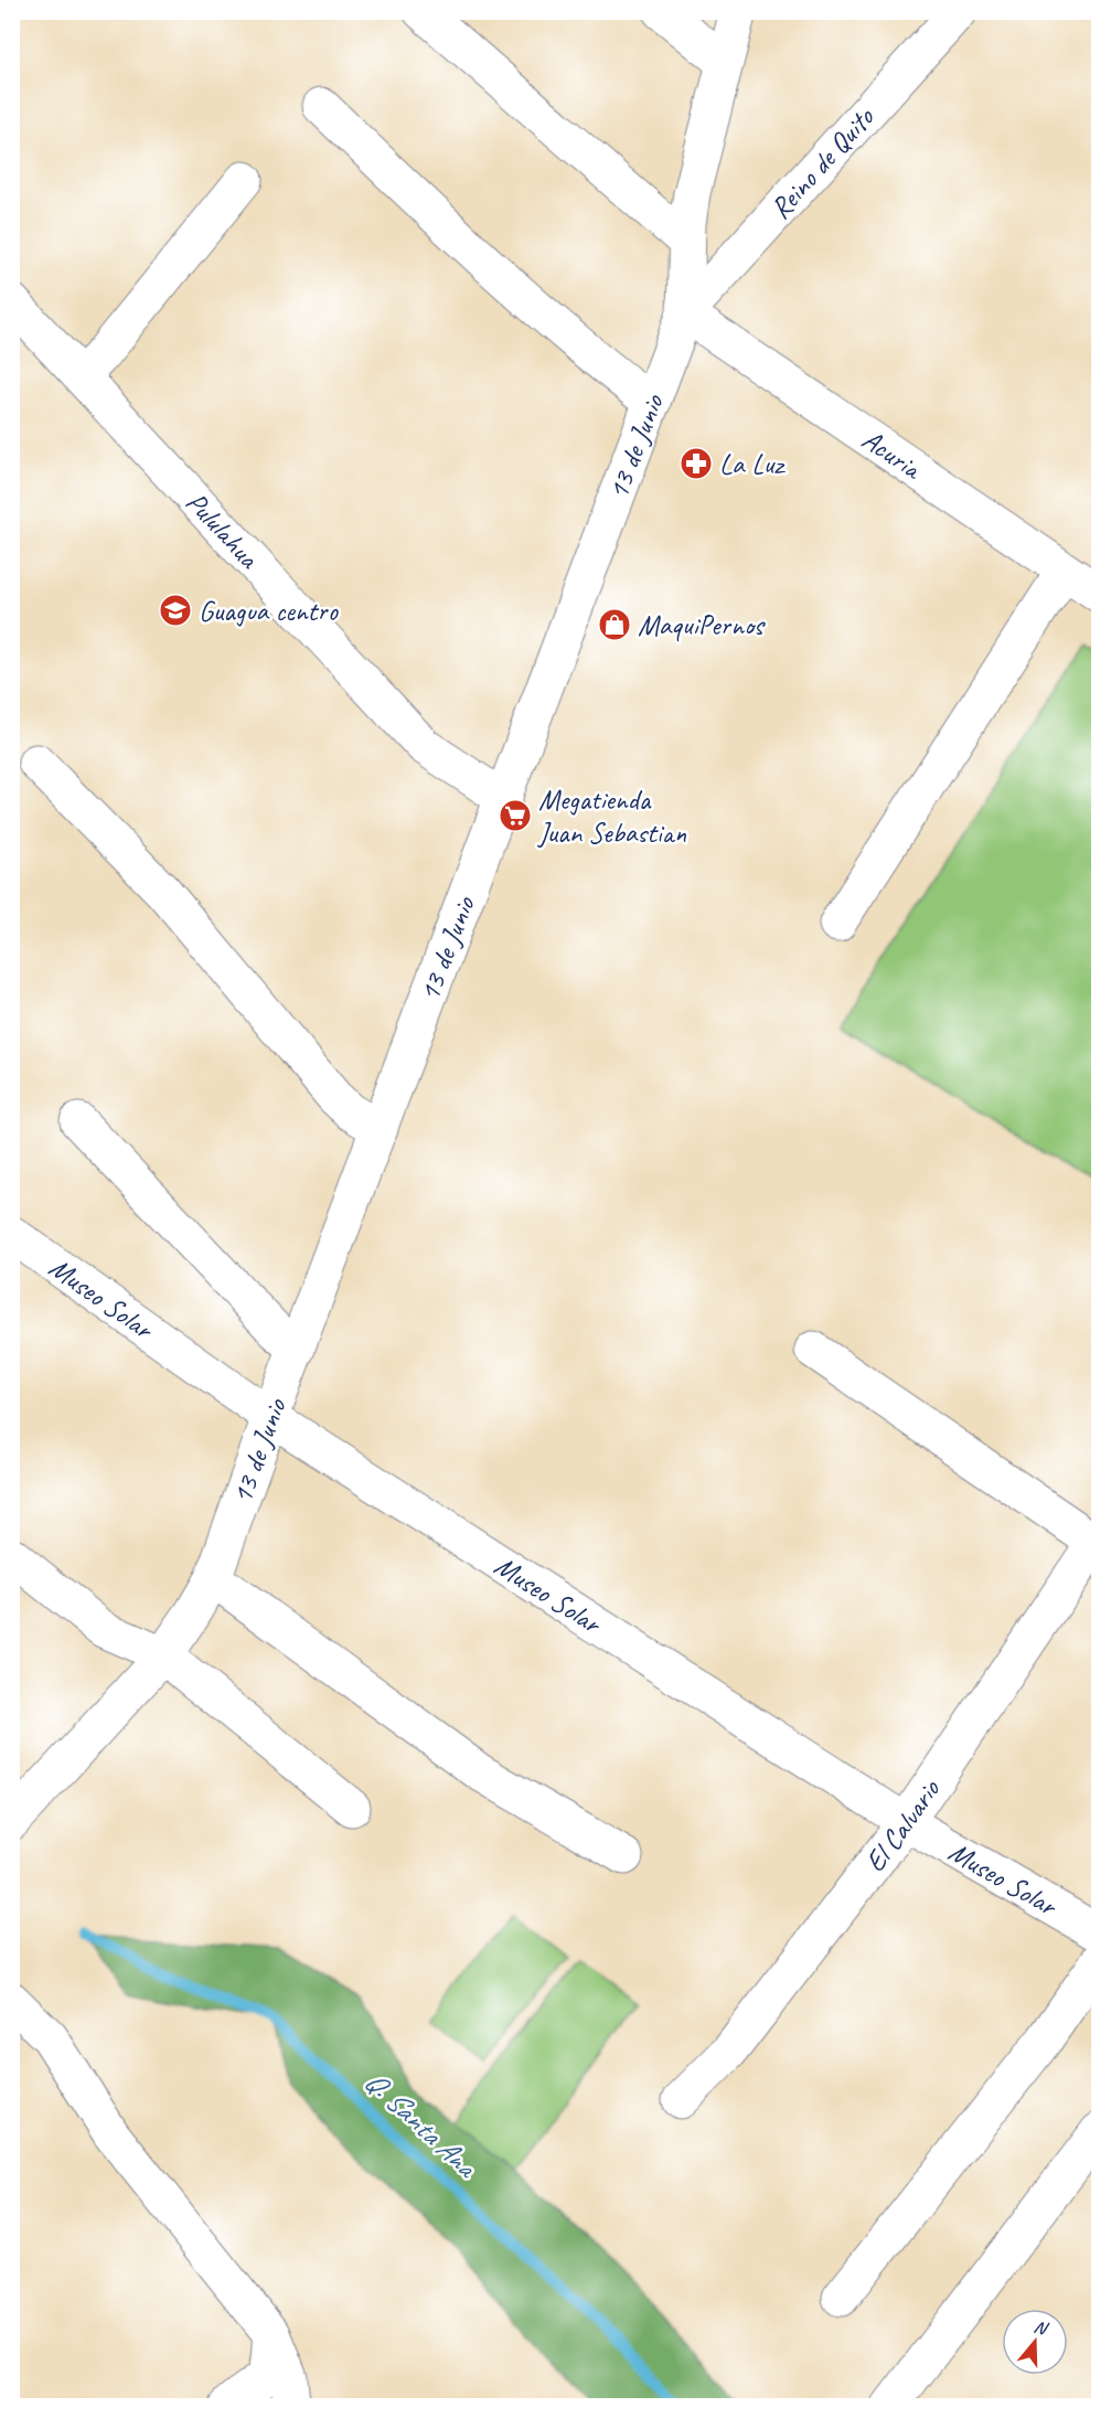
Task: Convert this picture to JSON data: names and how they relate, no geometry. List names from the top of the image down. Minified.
{"streets":{"street":["Reino de Quito","13 de Junio","Acuria","Pululahua","Museo Solar","El Calvario"]},"crossings":[["Reino de Quito","13 de Junio"],["Reino de Quito","Acuria"],["13 de Junio","Acuria"],["13 de Junio","Pululahua"],["13 de Junio","Museo Solar"],["Museo Solar","El Calvario"]],"water":["Q. Santa Ana"],"places":{"pharmacy":["La Luz"],"school or university":["Guagua centro"],"shop":["MaquiPernos"],"supermarket":["Megatienda Juan Sebastian"]},"north":"top"}
